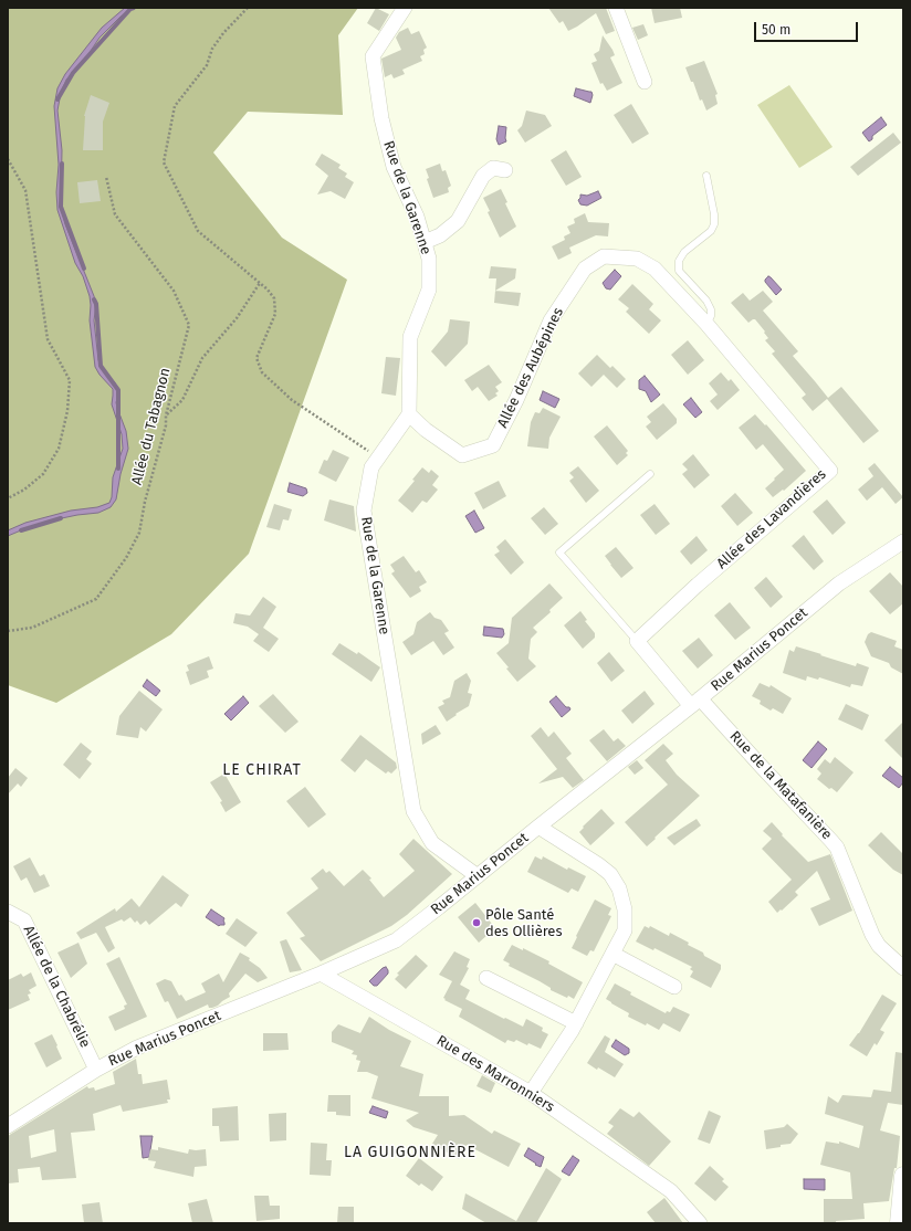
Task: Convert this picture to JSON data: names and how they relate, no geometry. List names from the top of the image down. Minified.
{"streets":{"street":["Rue de la Garenne","Allée des Aubépines","Allée des Lavandières","Rue Marius Poncet","Rue de la Matafanière","Allée de la Chabrélie","Rue des Marronniers"],"path":["Allée du Tabagnon"]},"crossings":[["Rue de la Garenne","Allée des Aubépines"],["Rue de la Garenne","Rue Marius Poncet"],["Allée des Aubépines","Allée des Lavandières"],["Rue Marius Poncet","Rue de la Matafanière"],["Rue Marius Poncet","Allée de la Chabrélie"],["Rue Marius Poncet","Rue des Marronniers"]],"districts":["LE CHIRAT","LA GUIGONNIÈRE"],"places":["Pôle Santé des Ollières"],"scale_bar":"50 m"}
